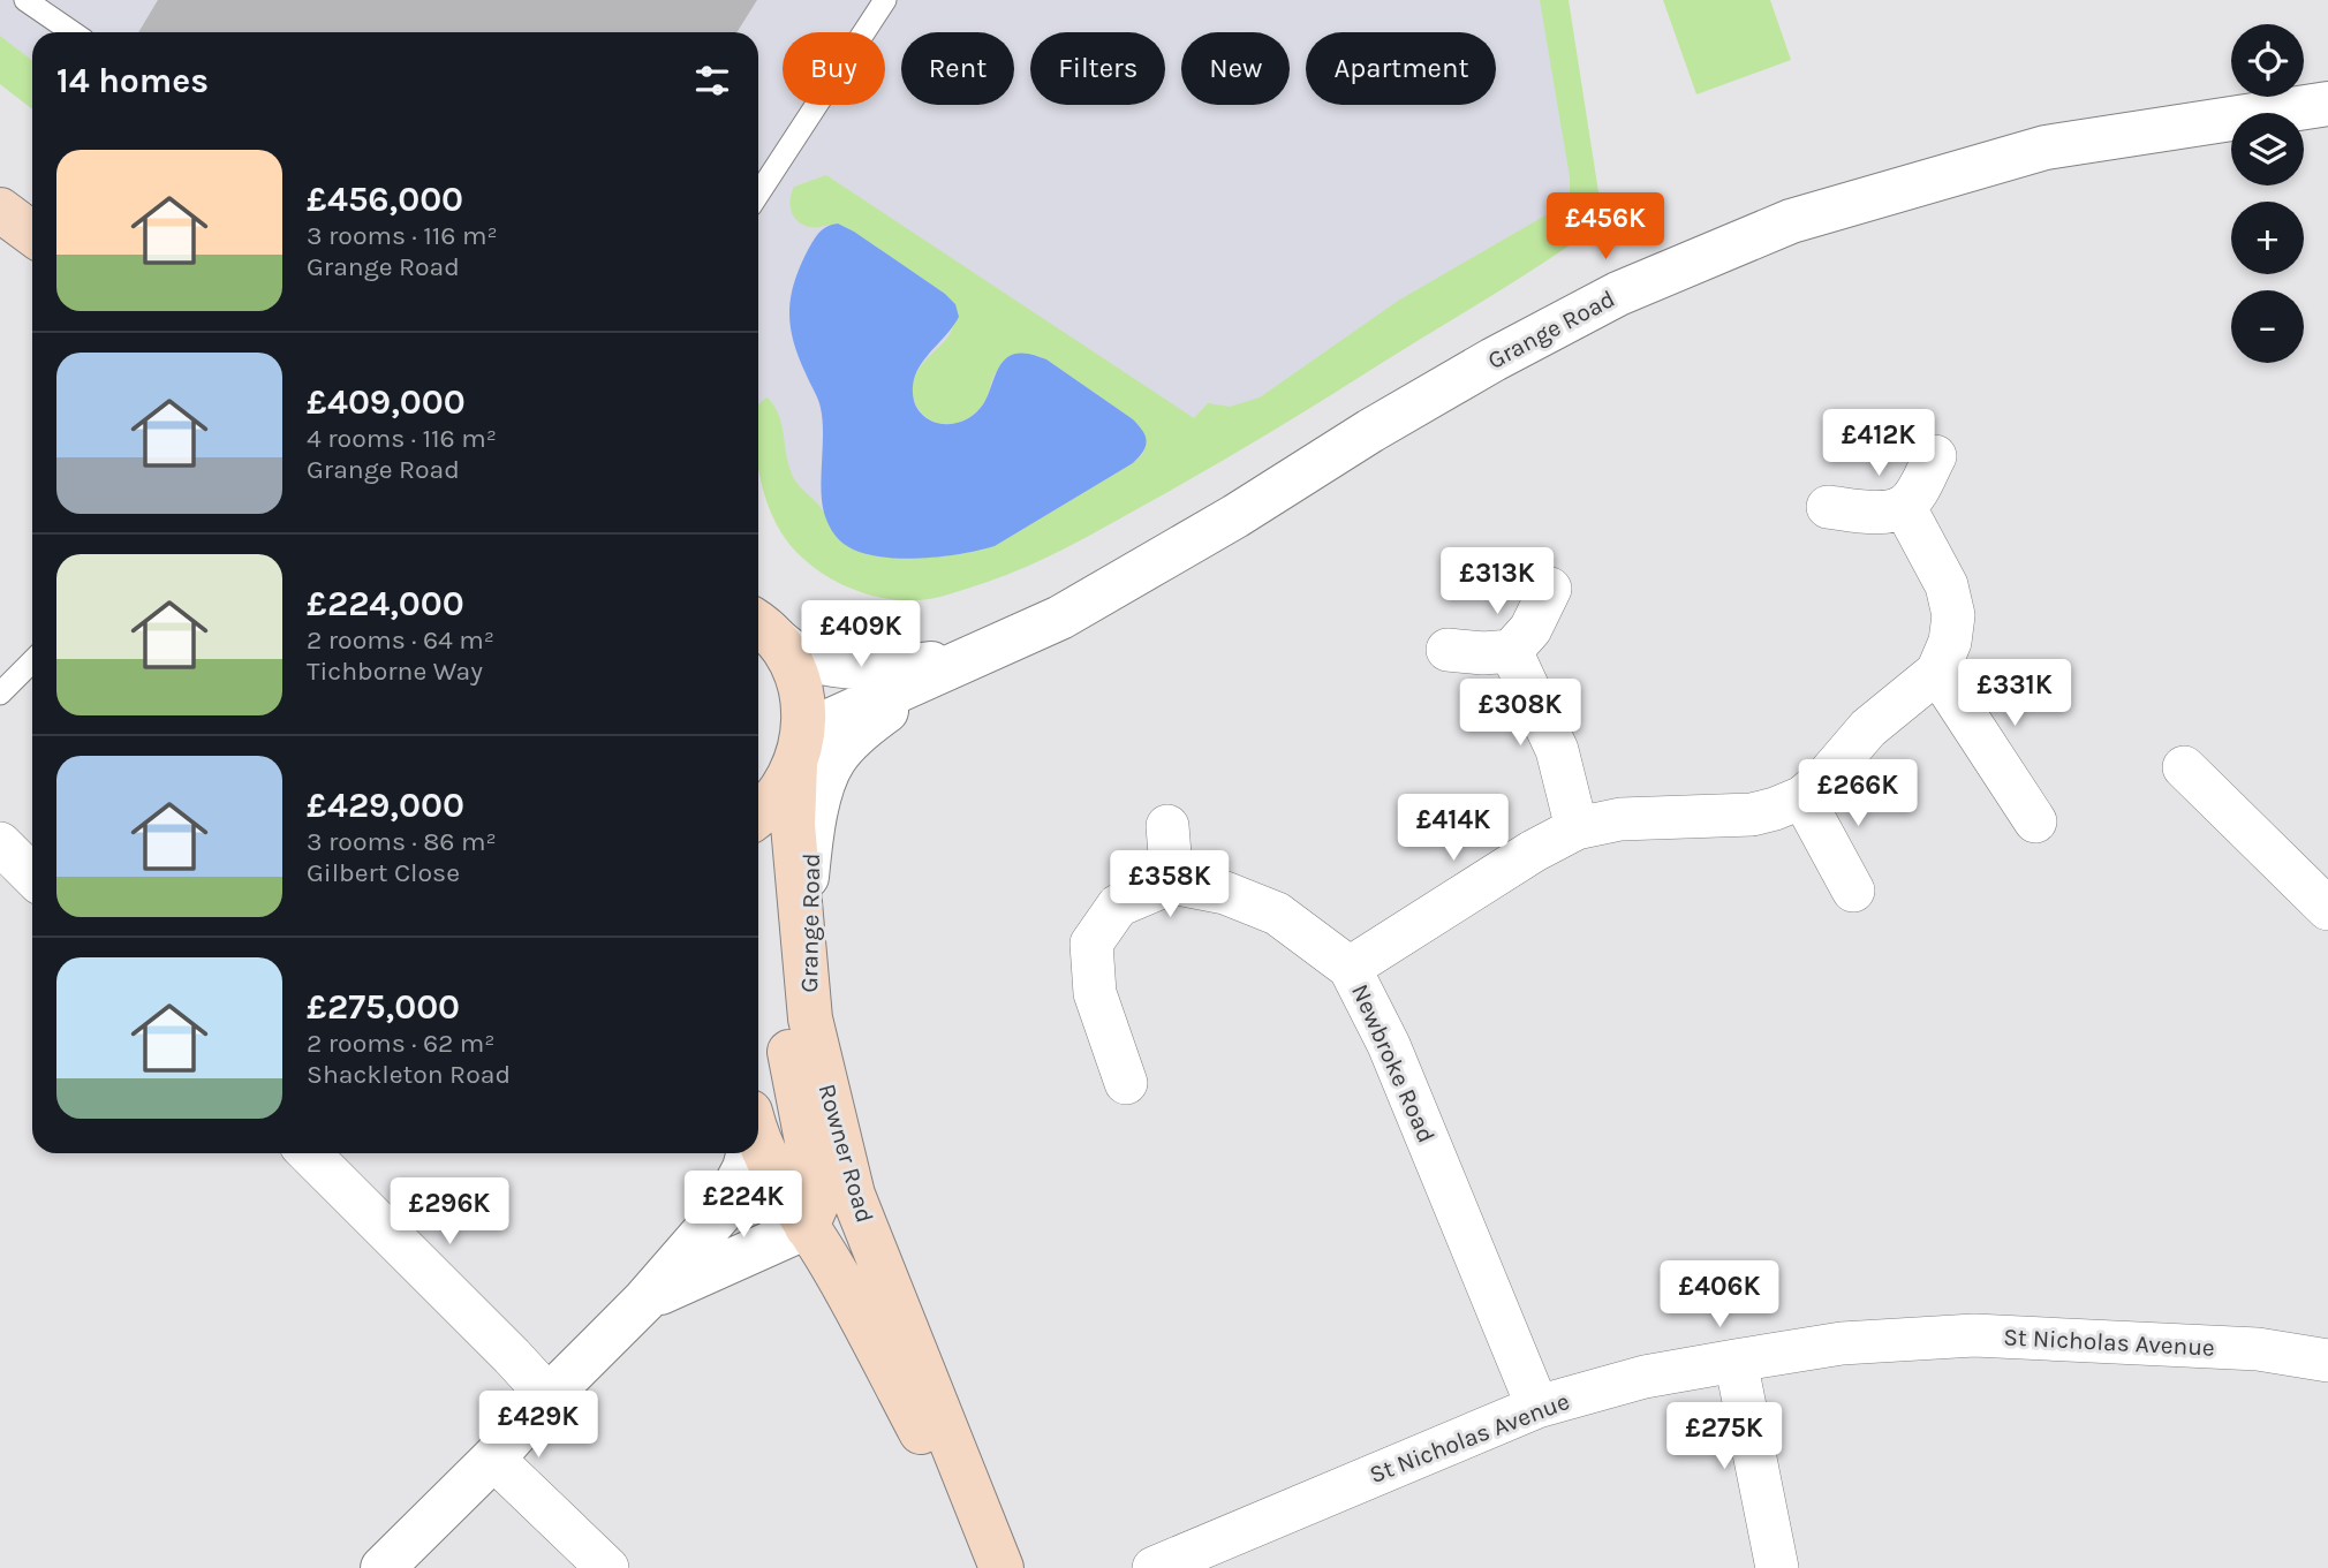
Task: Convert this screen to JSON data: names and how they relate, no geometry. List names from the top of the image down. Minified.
{"streets":{"main road":["Rowner Road"],"street":["Grange Road","Newbroke Road","St Nicholas Avenue"]},"crossings":[["Grange Road","Rowner Road"],["Newbroke Road","St Nicholas Avenue"]],"page":{"map_buttons":["+","−"],"chip":["Buy","Rent","Filters","New","Apartment"],"heading":"14 homes","list":[{"name":"£456,000","note":"3 rooms · 116 m² · Grange Road"},{"name":"£409,000","note":"4 rooms · 116 m² · Grange Road"},{"name":"£224,000","note":"2 rooms · 64 m² · Tichborne Way"},{"name":"£429,000","note":"3 rooms · 86 m² · Gilbert Close"},{"name":"£275,000","note":"2 rooms · 62 m² · Shackleton Road"}],"price":["£456K","£412K","£313K","£409K","£331K","£308K","£266K","£414K","£358K","£224K","£296K","£406K","£429K","£275K"]}}
